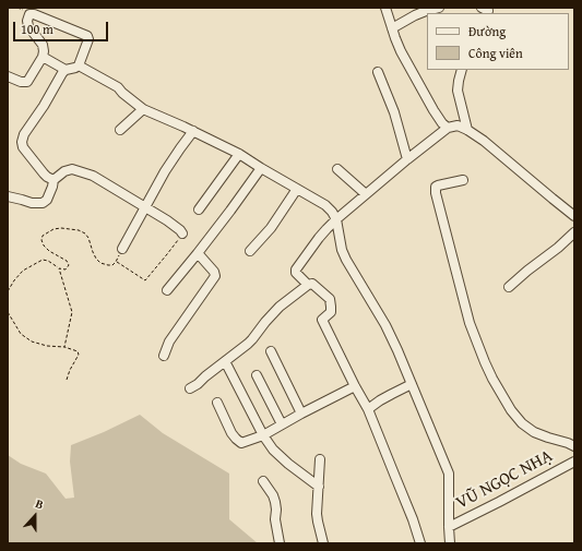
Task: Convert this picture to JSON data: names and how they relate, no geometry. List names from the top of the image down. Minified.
{"streets":{"street":["VŨ NGỌC NHẠ"]},"legend":["Đường","Công viên"],"scale_bar":"100 m","north":"top"}
